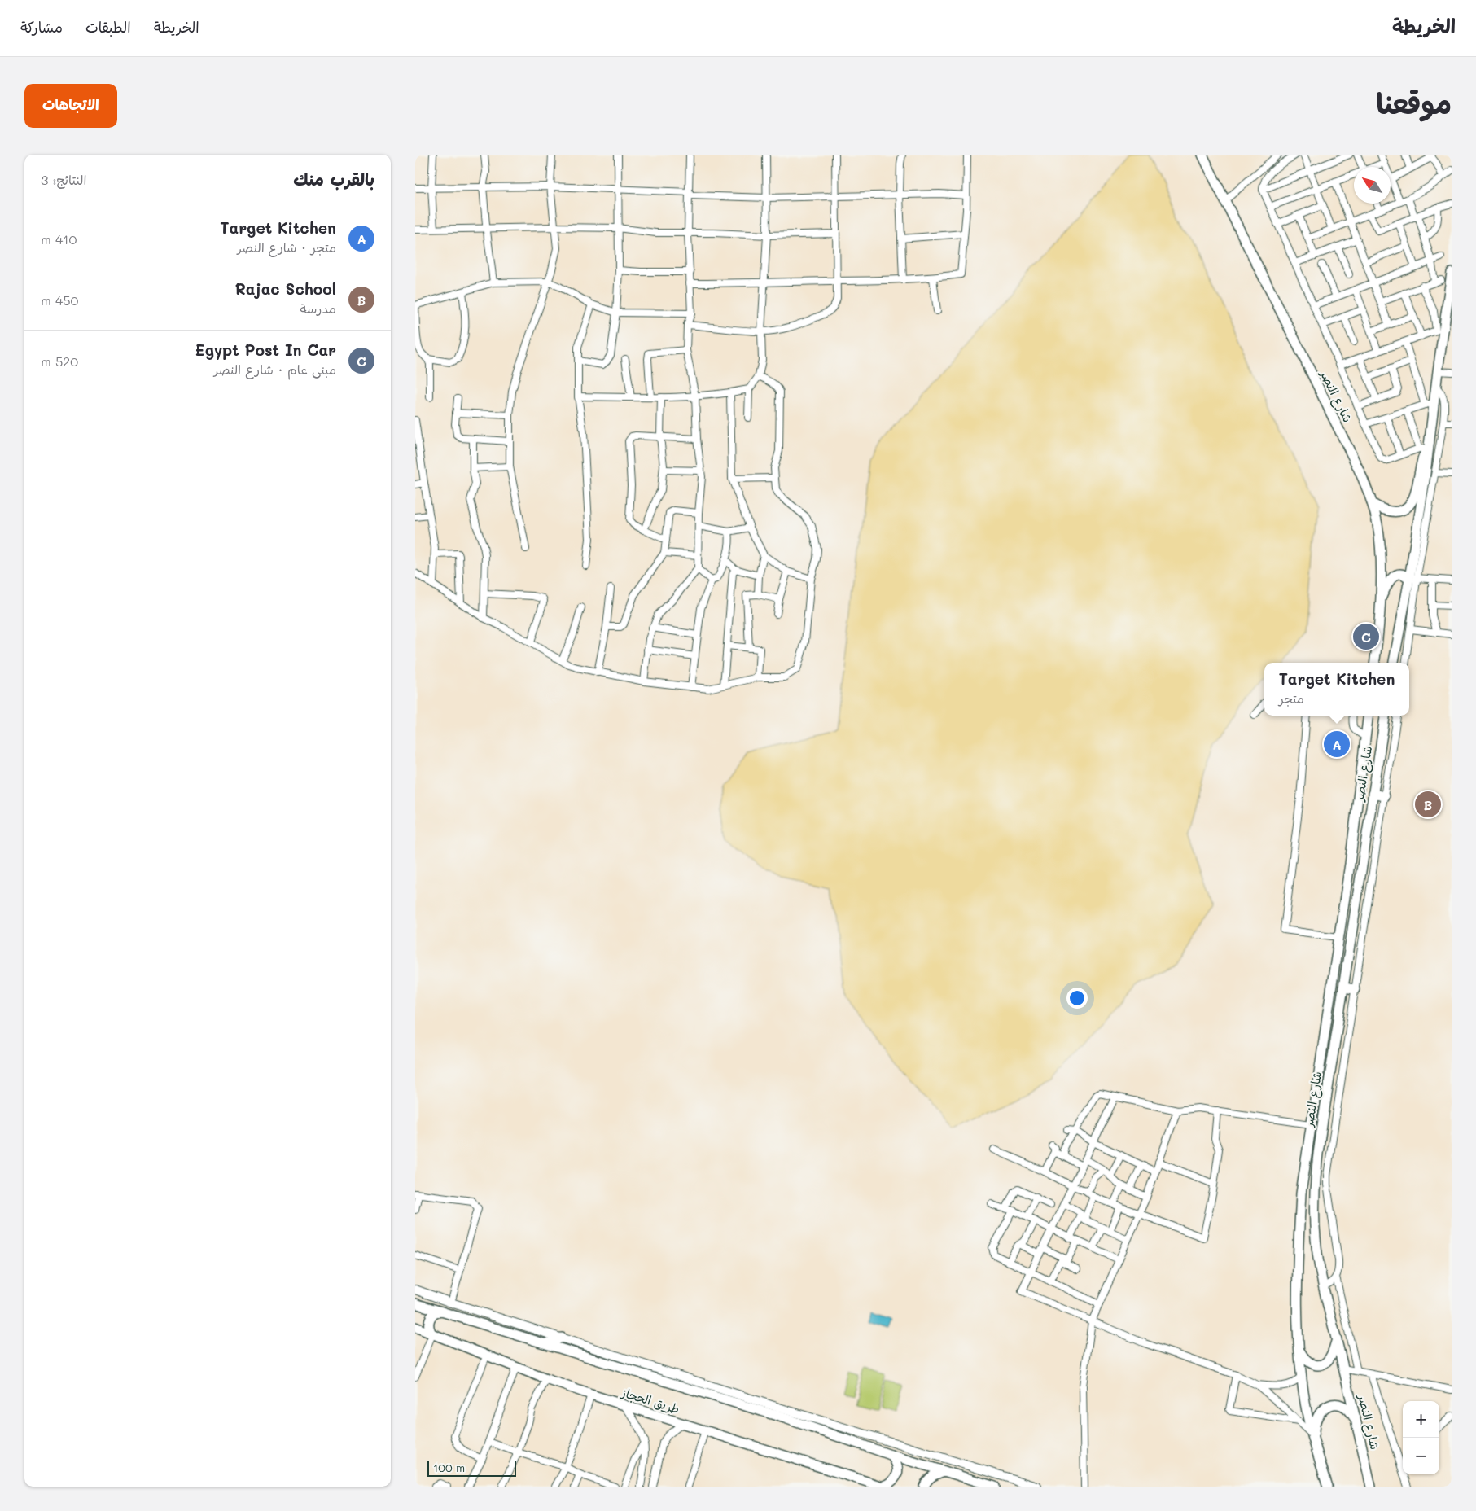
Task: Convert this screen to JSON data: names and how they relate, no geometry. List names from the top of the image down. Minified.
{"streets":{"main road":["شارع النصر","طريق الحجاز"]},"scale_bar":"100 m","north":"top left","page":{"header":"الخريطة","nav":["الخريطة","الطبقات","مشاركة"],"title":"موقعنا","buttons":"الاتجاهات","heading":["بالقرب منك","النتائج: 3"],"list":[{"mark":"A","name":"Target Kitchen","note":"متجر · شارع النصر","value":"410 m"},{"mark":"B","name":"Rajac School","note":"مدرسة","value":"450 m"},{"mark":"C","name":"Egypt Post In Car","note":"مبنى عام · شارع النصر","value":"520 m"}],"pins":["C","A","B"],"popup":["Target Kitchen","متجر"],"map_buttons":["+","−"],"scale":"100 m"}}
